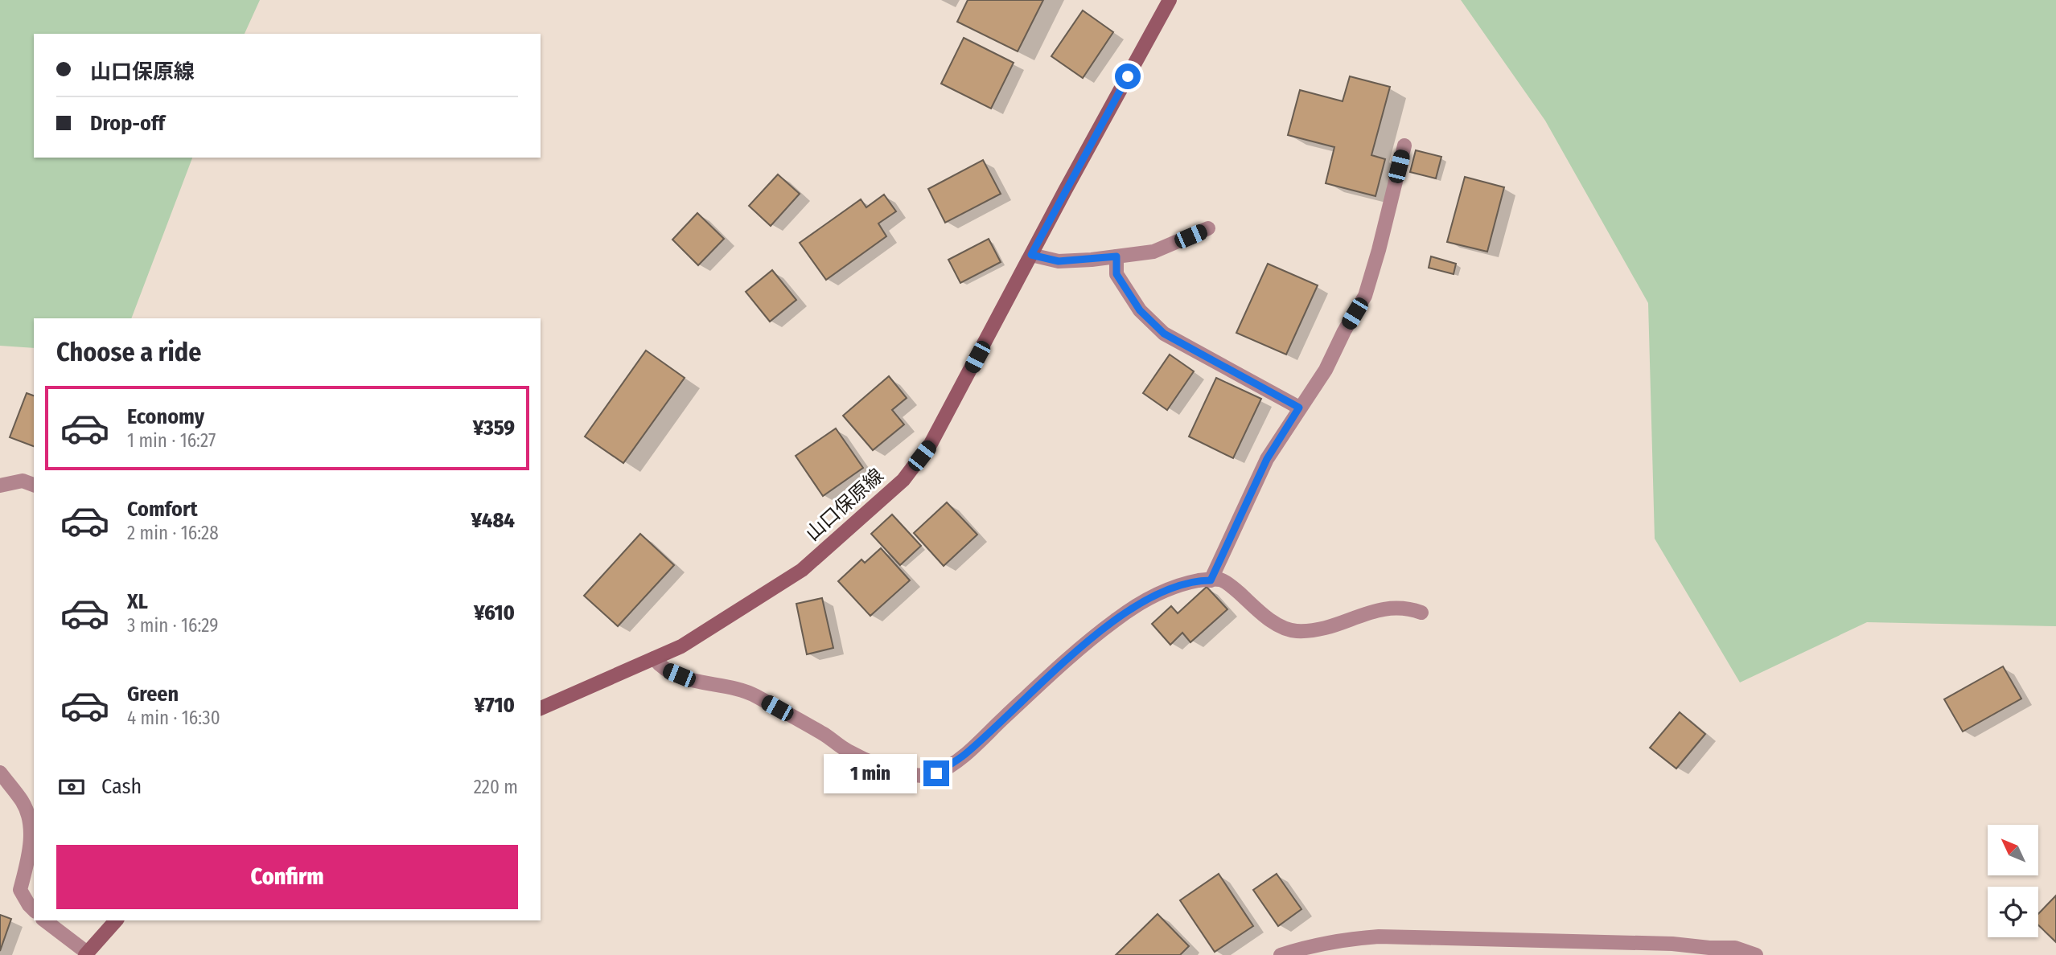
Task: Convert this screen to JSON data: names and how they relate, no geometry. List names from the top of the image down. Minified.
{"streets":{"main road":["山口保原線"]},"north":"top left","page":{"banner":["山口保原線","Drop-off"],"heading":"Choose a ride","list":[{"name":"Economy","note":"1 min · 16:27","value":"¥359"},{"name":"Comfort","note":"2 min · 16:28","value":"¥484"},{"name":"XL","note":"3 min · 16:29","value":"¥610"},{"name":"Green","note":"4 min · 16:30","value":"¥710"}],"bubble":"1 min","pay":["Cash","220 m"],"buttons":"Confirm"}}
